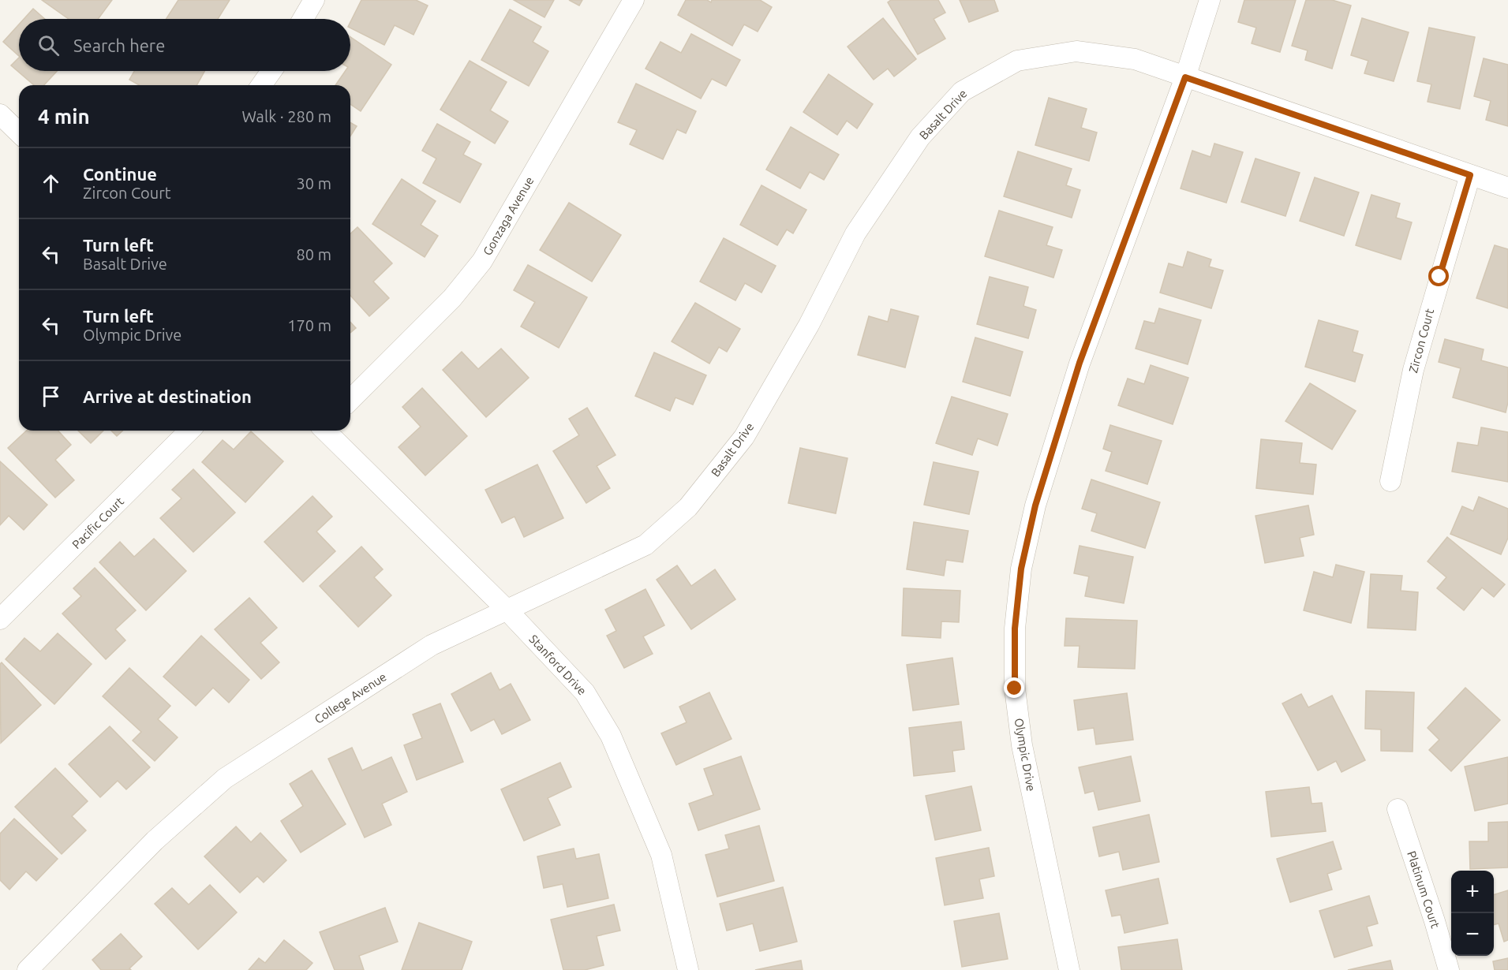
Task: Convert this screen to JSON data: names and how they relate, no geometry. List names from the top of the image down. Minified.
{"streets":{"street":["Basalt Drive","Gonzaga Avenue","Zircon Court","Pacific Court","Stanford Drive","College Avenue","Olympic Drive","Platinum Court"]},"crossings":[["Basalt Drive","Zircon Court"],["Basalt Drive","College Avenue"],["Basalt Drive","Olympic Drive"],["Stanford Drive","College Avenue"]],"page":{"search":"Search here","heading":["4 min","Walk · 280 m"],"list":[["Continue","Zircon Court","30 m"],["Turn left","Basalt Drive","80 m"],["Turn left","Olympic Drive","170 m"],"Arrive at destination"],"map_buttons":["+","−"]}}
